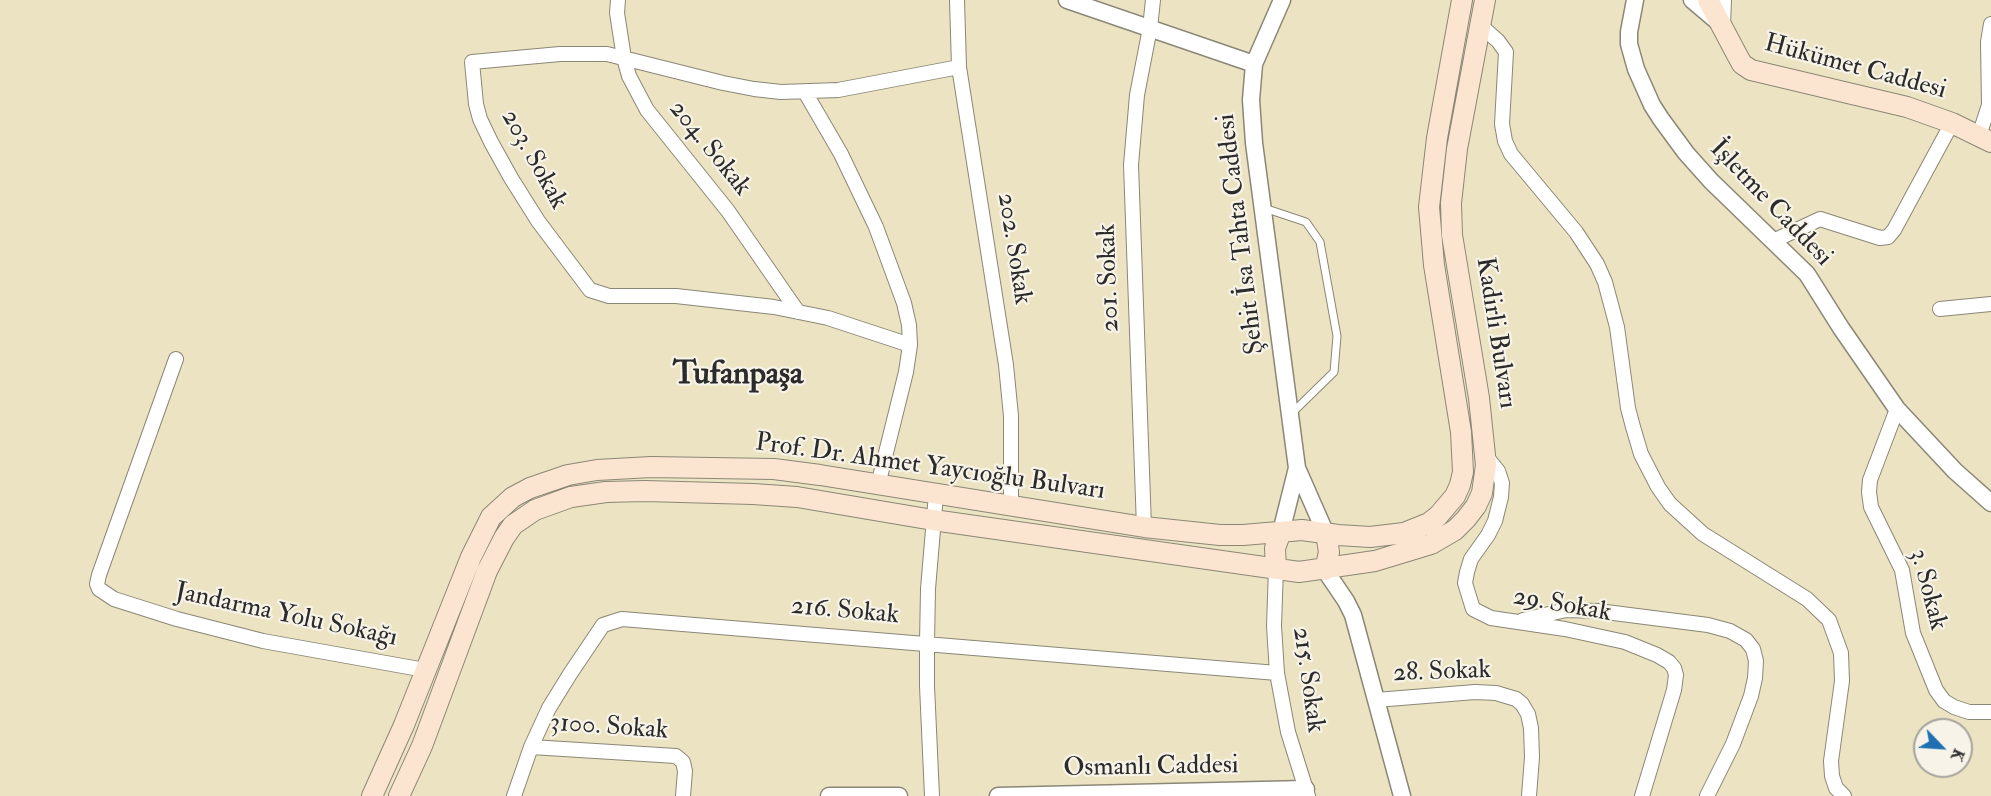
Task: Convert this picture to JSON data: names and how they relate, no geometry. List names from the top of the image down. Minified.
{"streets":{"main road":["Hükümet Caddesi","Kadirli Bulvarı","Prof. Dr. Ahmet Yaycıoğlu Bulvarı"],"street":["204. Sokak","203. Sokak","İşletme Caddesi","Şehit İsa Tahta Caddesi","202. Sokak","201. Sokak","3. Sokak","29. Sokak","216. Sokak","Jandarma Yolu Sokağı","28. Sokak","215. Sokak","3100. Sokak","Osmanlı Caddesi"]},"crossings":[["204. Sokak","203. Sokak"],["203. Sokak","202. Sokak"],["İşletme Caddesi","3. Sokak"],["Şehit İsa Tahta Caddesi","Kadirli Bulvarı"],["Şehit İsa Tahta Caddesi","Prof. Dr. Ahmet Yaycıoğlu Bulvarı"],["Şehit İsa Tahta Caddesi","215. Sokak"],["202. Sokak","Prof. Dr. Ahmet Yaycıoğlu Bulvarı"],["201. Sokak","Prof. Dr. Ahmet Yaycıoğlu Bulvarı"],["Kadirli Bulvarı","Prof. Dr. Ahmet Yaycıoğlu Bulvarı"],["Kadirli Bulvarı","29. Sokak"],["Kadirli Bulvarı","215. Sokak"],["Prof. Dr. Ahmet Yaycıoğlu Bulvarı","Jandarma Yolu Sokağı"],["Prof. Dr. Ahmet Yaycıoğlu Bulvarı","215. Sokak"],["216. Sokak","215. Sokak"],["216. Sokak","3100. Sokak"],["215. Sokak","Osmanlı Caddesi"]],"districts":["Tufanpaşa"],"north":"bottom right"}
